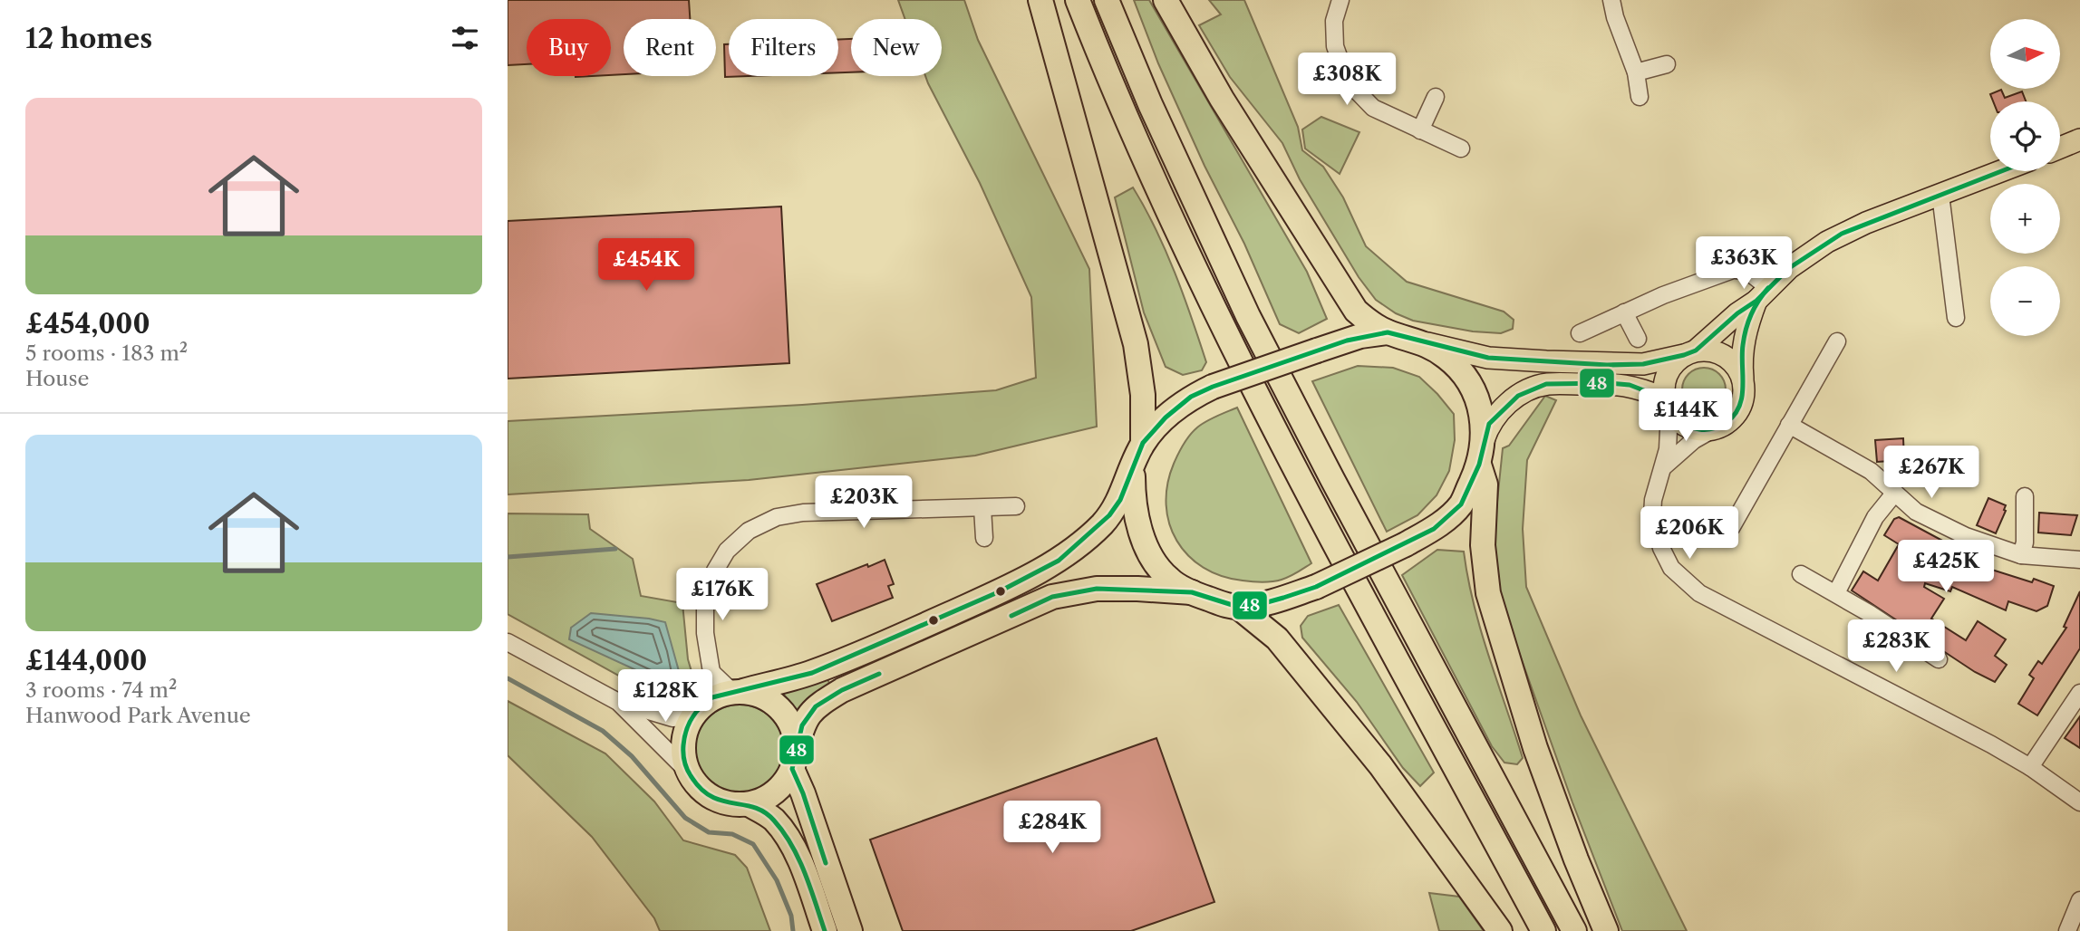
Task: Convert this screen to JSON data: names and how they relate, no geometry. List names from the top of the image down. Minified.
{"lines":["transit line 48"],"north":"right","page":{"heading":"12 homes","map_buttons":["+","−"],"chip":["Buy","Rent","Filters","New"],"price":["£308K","£363K","£454K","£144K","£267K","£203K","£206K","£425K","£176K","£283K","£128K","£284K"],"list":[{"name":"£454,000","note":"5 rooms · 183 m² · House"},{"name":"£144,000","note":"3 rooms · 74 m² · Hanwood Park Avenue"}]}}
